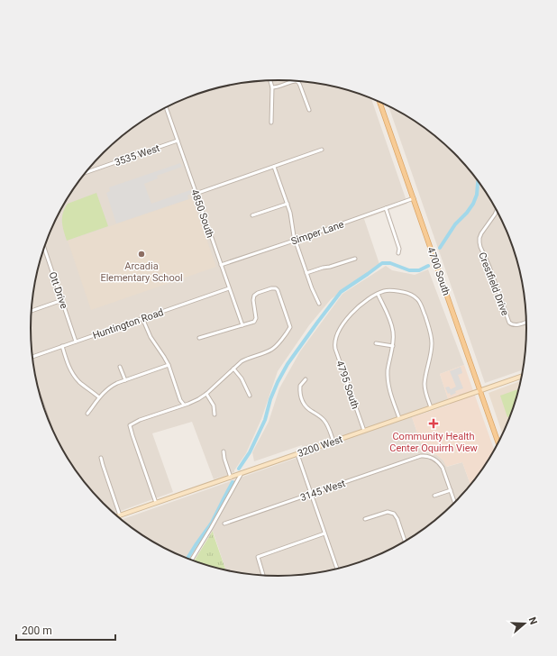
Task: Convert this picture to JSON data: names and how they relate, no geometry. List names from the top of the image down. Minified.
{"streets":{"main road":["4700 South"],"street":["3535 West","4850 South","Simper Lane","Crestfield Drive","Ott Drive","Huntington Road","4795 South","3200 West","3145 West"]},"crossings":[["3535 West","4850 South"],["4850 South","Simper Lane"],["4850 South","Huntington Road"],["Simper Lane","4700 South"],["4700 South","3200 West"],["Ott Drive","Huntington Road"],["4795 South","3200 West"]],"places":{"other":["Arcadia Elementary School"],"health":["Community Health Center Oquirrh View"]},"scale_bar":"200 m","north":"right"}
